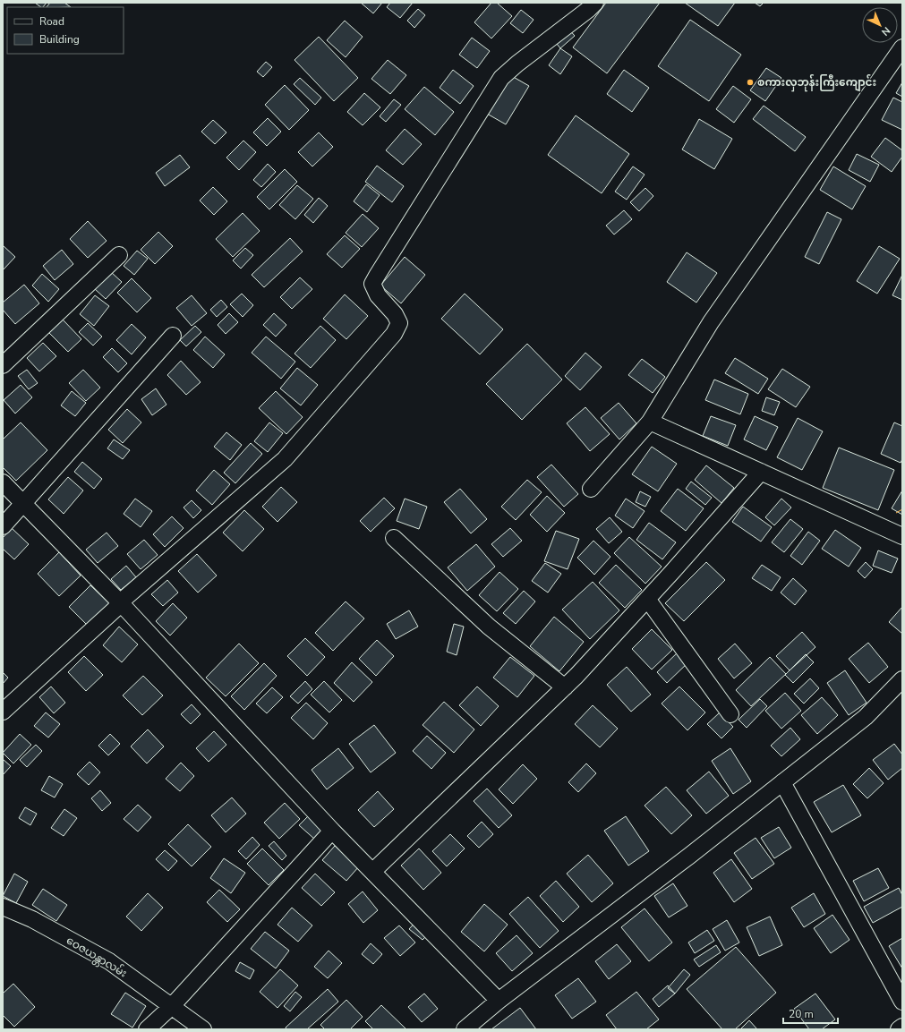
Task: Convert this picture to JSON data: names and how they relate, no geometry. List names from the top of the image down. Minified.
{"streets":{"street":["ဝေဇယန္တာလမ်း"]},"places":["စကားလှဘုန်းကြီးကျောင်း"],"legend":["Road","Building"],"scale_bar":"20 m","north":"bottom right"}
